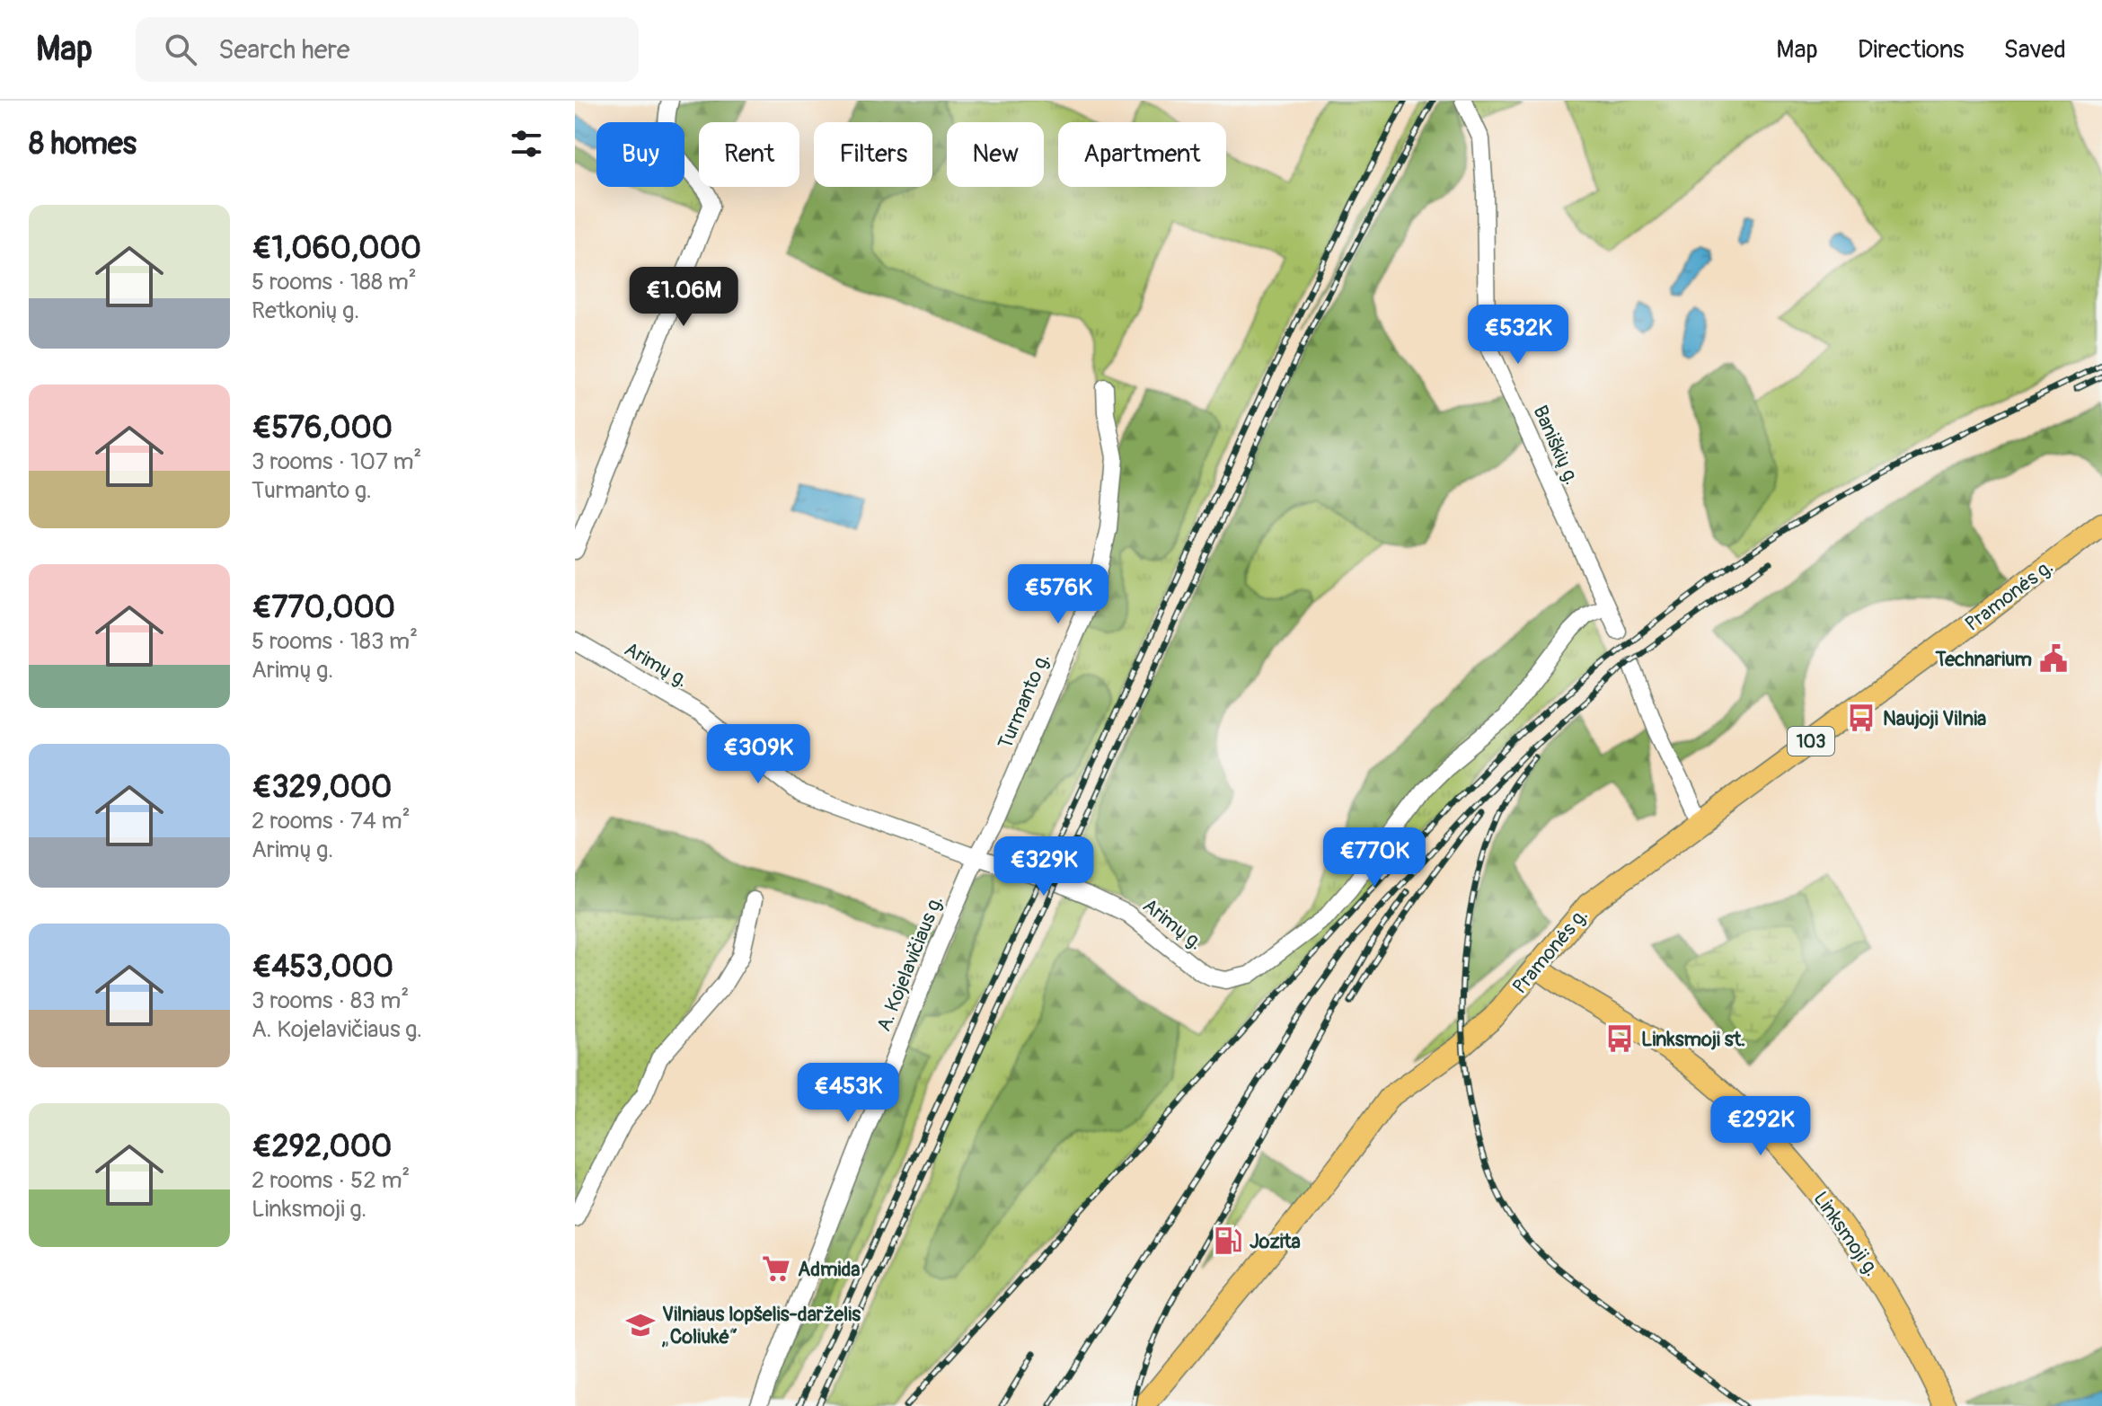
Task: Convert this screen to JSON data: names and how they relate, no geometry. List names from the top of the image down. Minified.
{"streets":{"main road":["Pramonės g.","103","Linksmoji g."],"street":["Baniškių g.","Arimų g.","Turmanto g.","A. Kojelavičiaus g."]},"crossings":[["Baniškių g.","Arimų g."],["Pramonės g.","Linksmoji g."],["Arimų g.","Turmanto g."],["Arimų g.","A. Kojelavičiaus g."],["Turmanto g.","A. Kojelavičiaus g."]],"places":{"public building":["Technarium"],"bus stop":["Naujoji Vilnia","Linksmoji st."],"fuel station":["Jozita"],"supermarket":["Admida"],"school or university":["Vilniaus lopšelis-darželis „Coliukė“"]},"page":{"header":"Map","search":"Search here","nav":["Map","Directions","Saved"],"heading":"8 homes","chip":["Buy","Rent","Filters","New","Apartment"],"list":[{"name":"€1,060,000","note":"5 rooms · 188 m² · Retkonių g."},{"name":"€576,000","note":"3 rooms · 107 m² · Turmanto g."},{"name":"€770,000","note":"5 rooms · 183 m² · Arimų g."},{"name":"€329,000","note":"2 rooms · 74 m² · Arimų g."},{"name":"€453,000","note":"3 rooms · 83 m² · A. Kojelavičiaus g."},{"name":"€292,000","note":"2 rooms · 52 m² · Linksmoji g."}],"price":["€1.06M","€532K","€576K","€309K","€770K","€329K","€453K","€292K"]}}
